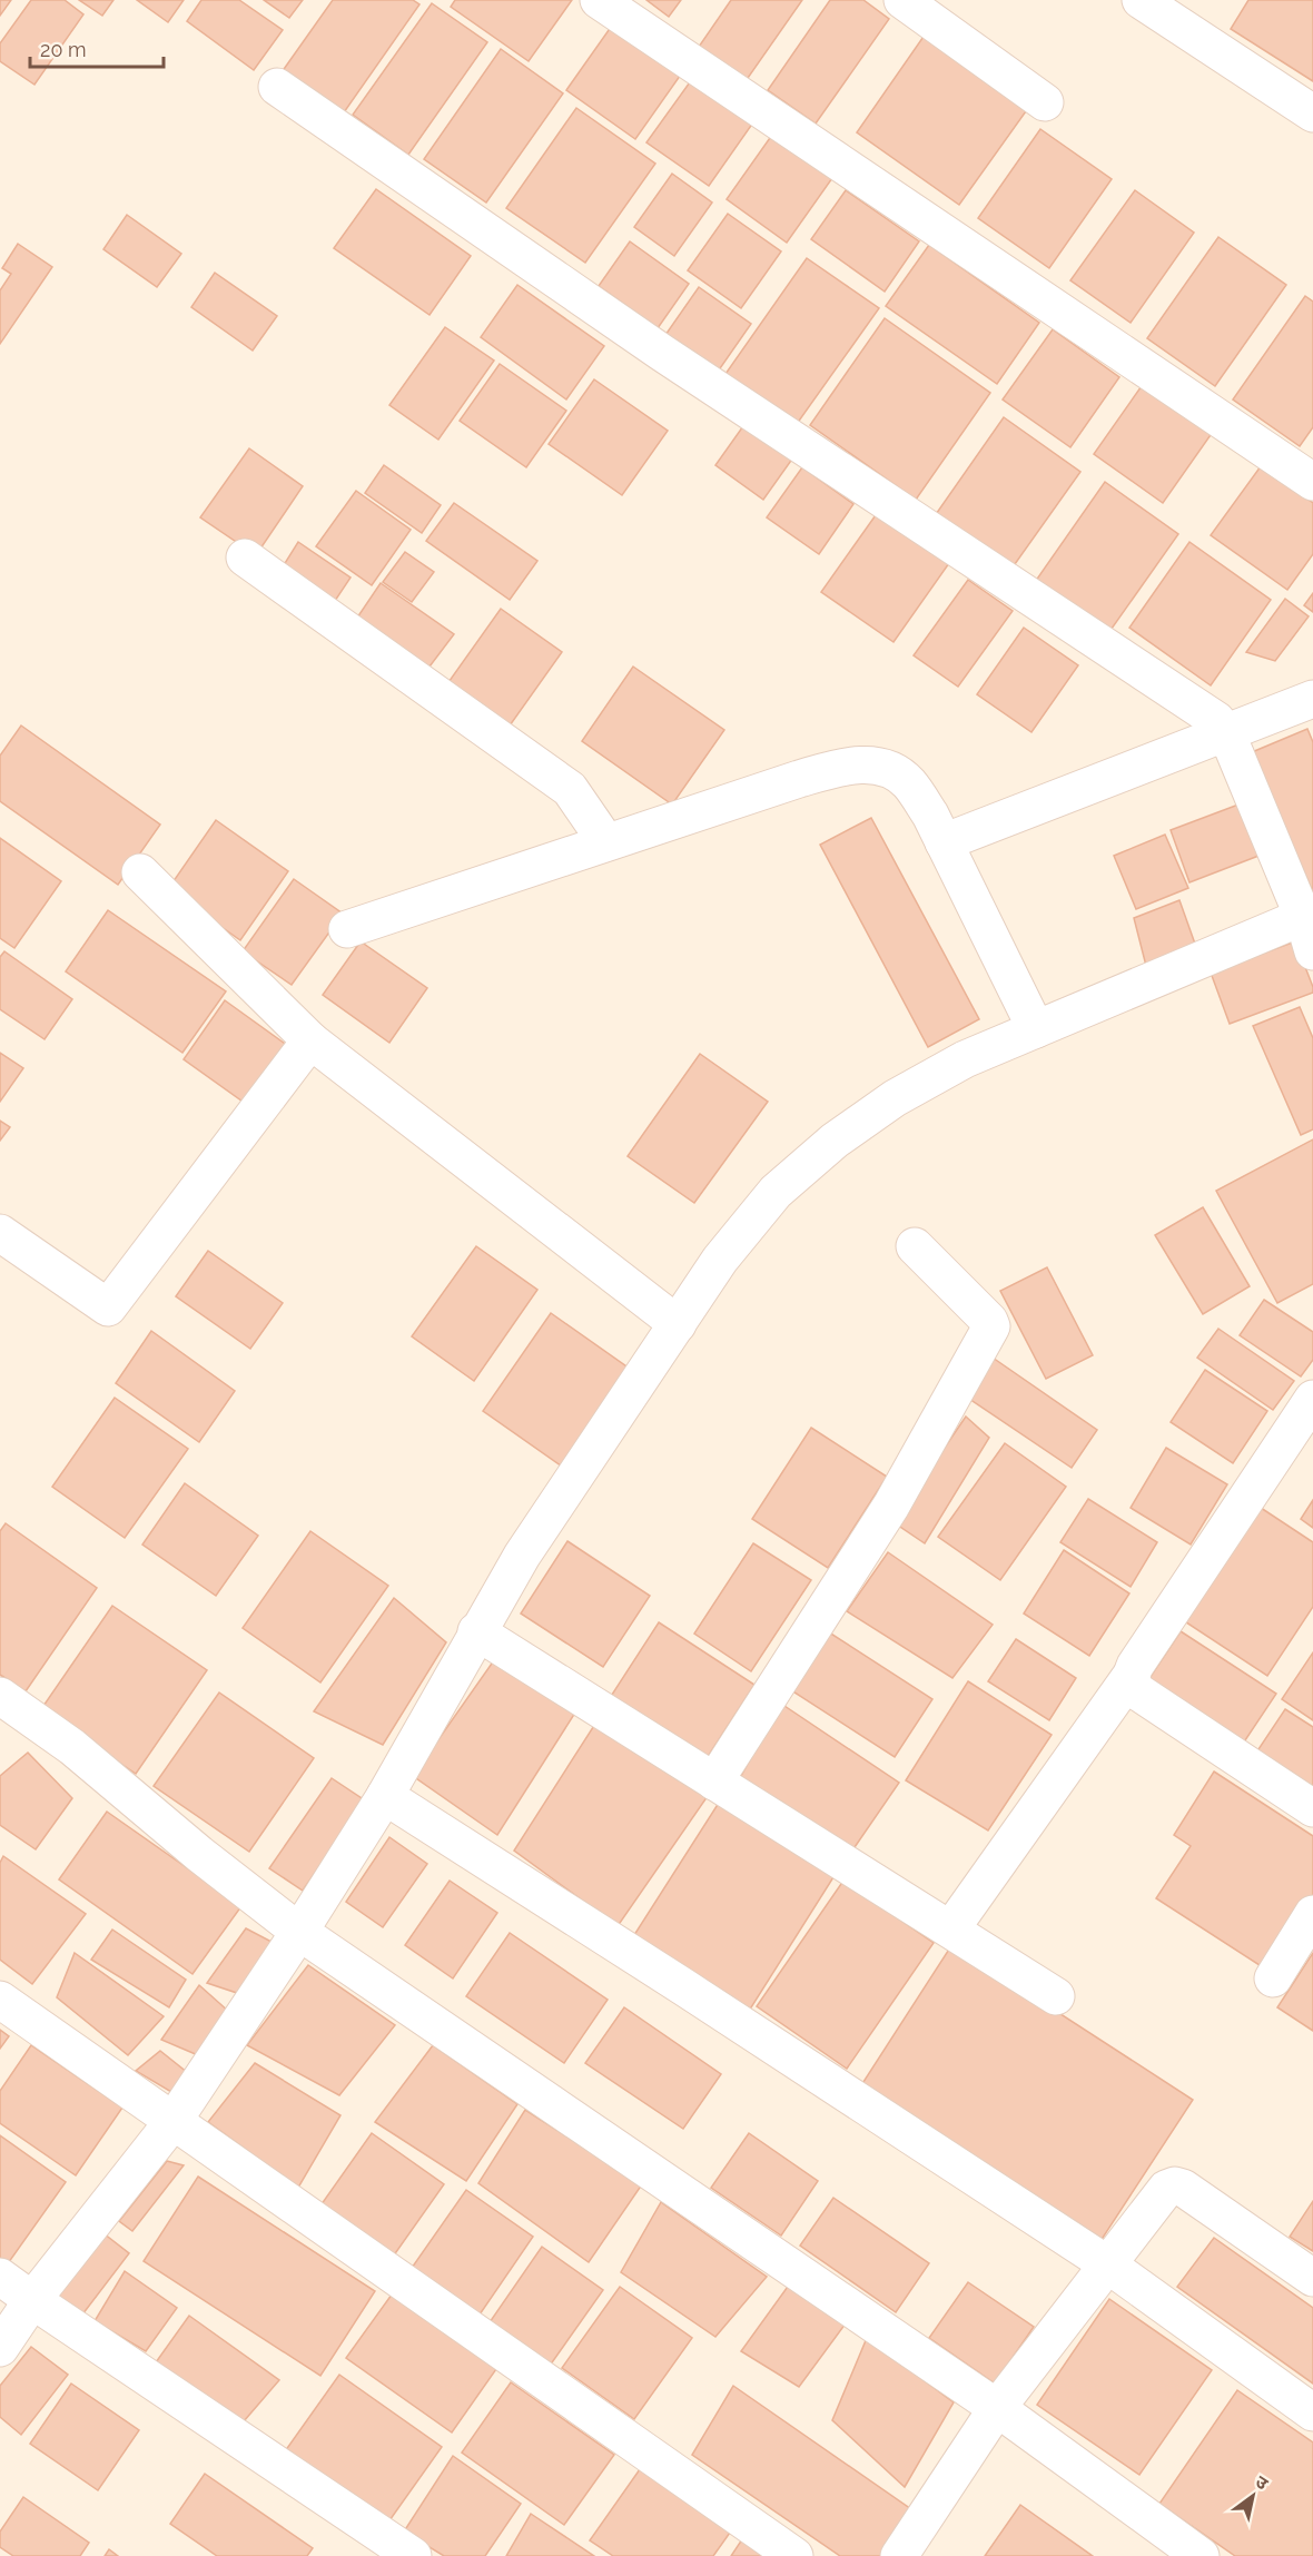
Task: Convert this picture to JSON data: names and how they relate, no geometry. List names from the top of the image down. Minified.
{"scale_bar":"20 m","north":"top right"}
